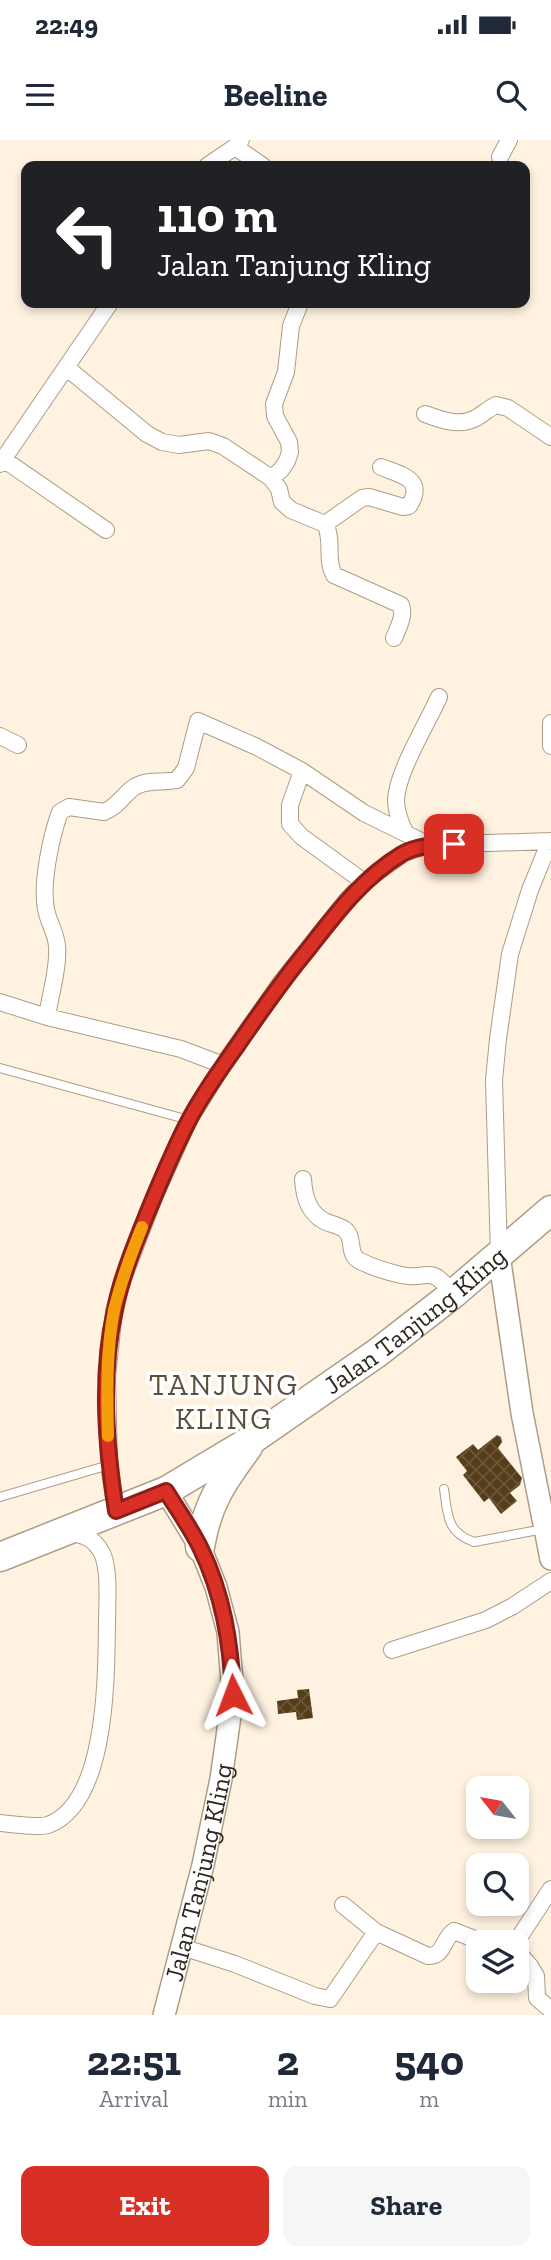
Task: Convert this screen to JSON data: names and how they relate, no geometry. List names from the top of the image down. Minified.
{"streets":{"highway":["Jalan Tanjung Kling"]},"districts":["TANJUNG KLING"],"north":"top left","page":{"status":"22:49","header":"Beeline","turn":["110 m","Jalan Tanjung Kling"],"eta":["22:51","Arrival","2","min","540","m"],"buttons":["Exit","Share"]}}
